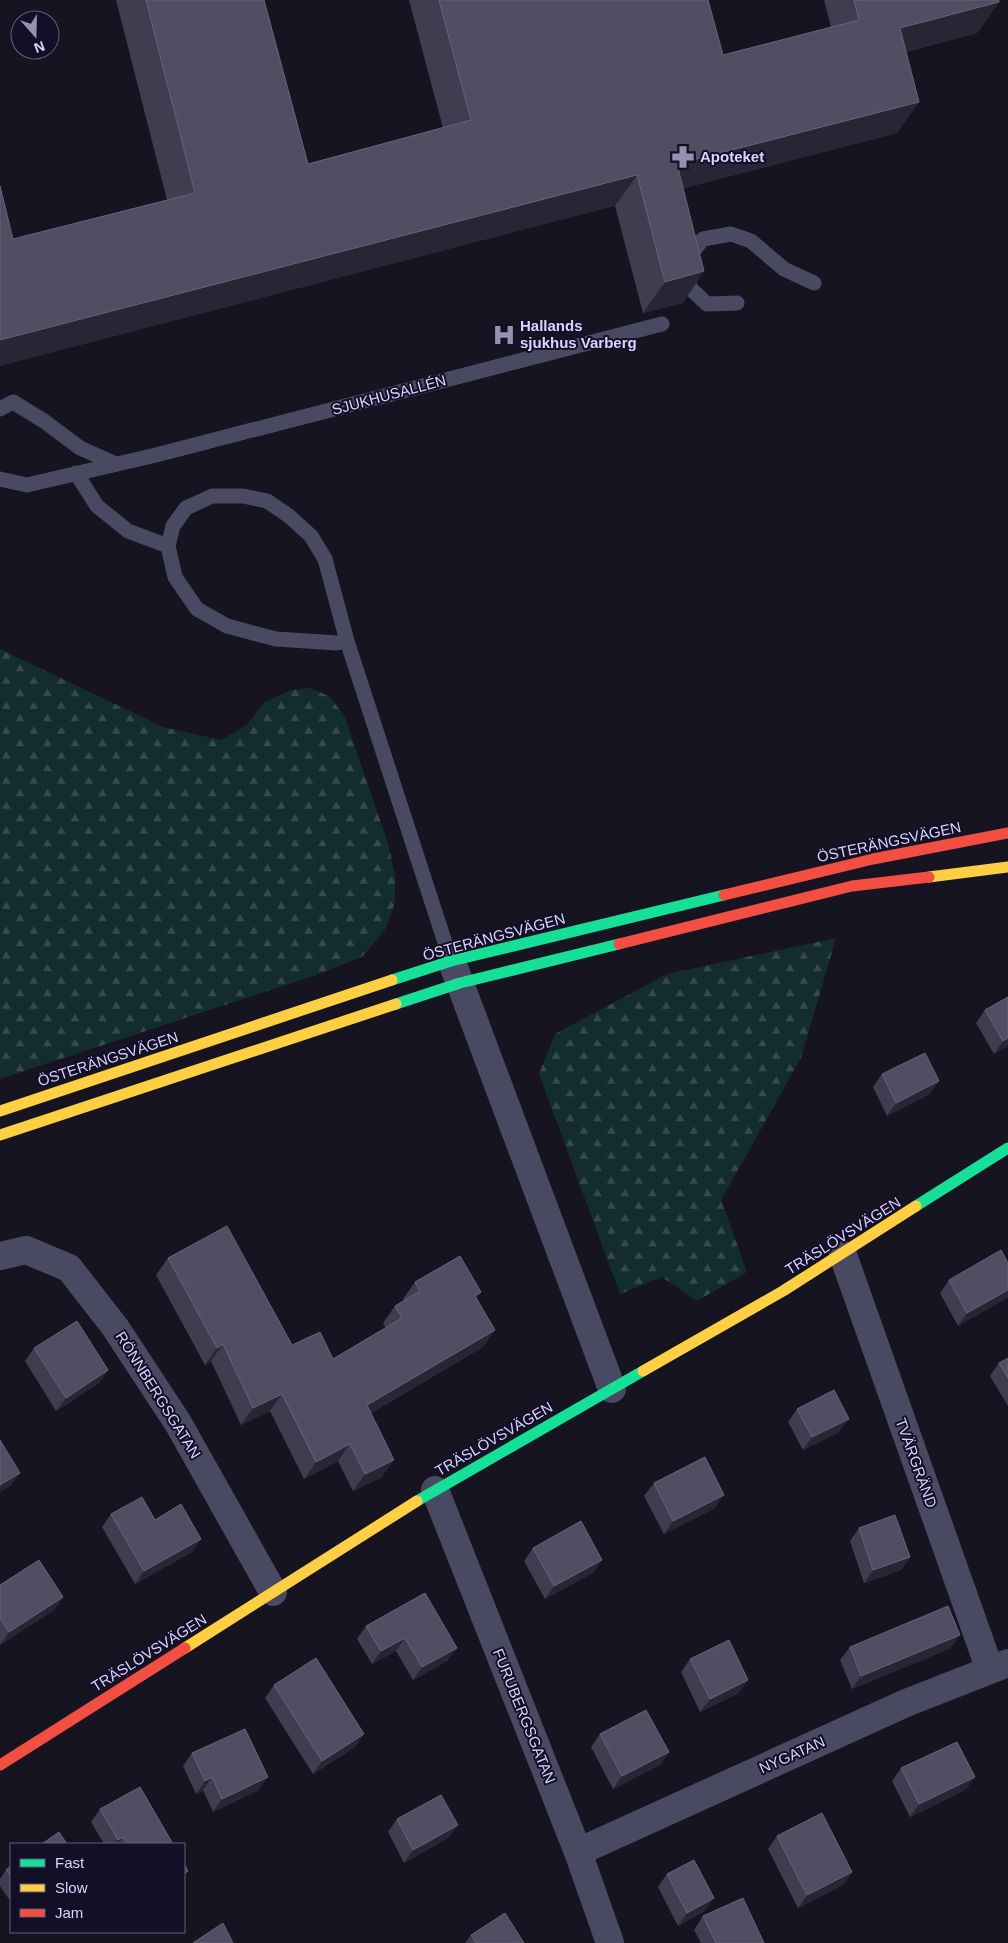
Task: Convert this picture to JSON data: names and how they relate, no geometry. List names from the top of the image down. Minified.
{"streets":{"street":["ÖSTERÄNGSVÄGEN","TRÄSLÖVSVÄGEN","RÖNNBERGSGATAN","TVÄRGRÄND","FURUBERGSGATAN","NYGATAN"],"lane":["SJUKHUSALLÉN"]},"crossings":[["TRÄSLÖVSVÄGEN","RÖNNBERGSGATAN"],["TRÄSLÖVSVÄGEN","TVÄRGRÄND"],["TRÄSLÖVSVÄGEN","FURUBERGSGATAN"],["TVÄRGRÄND","NYGATAN"],["FURUBERGSGATAN","NYGATAN"]],"places":{"pharmacy":["Apoteket"],"hospital":["Hallands sjukhus Varberg"]},"legend":["Fast","Slow","Jam"],"north":"bottom"}
